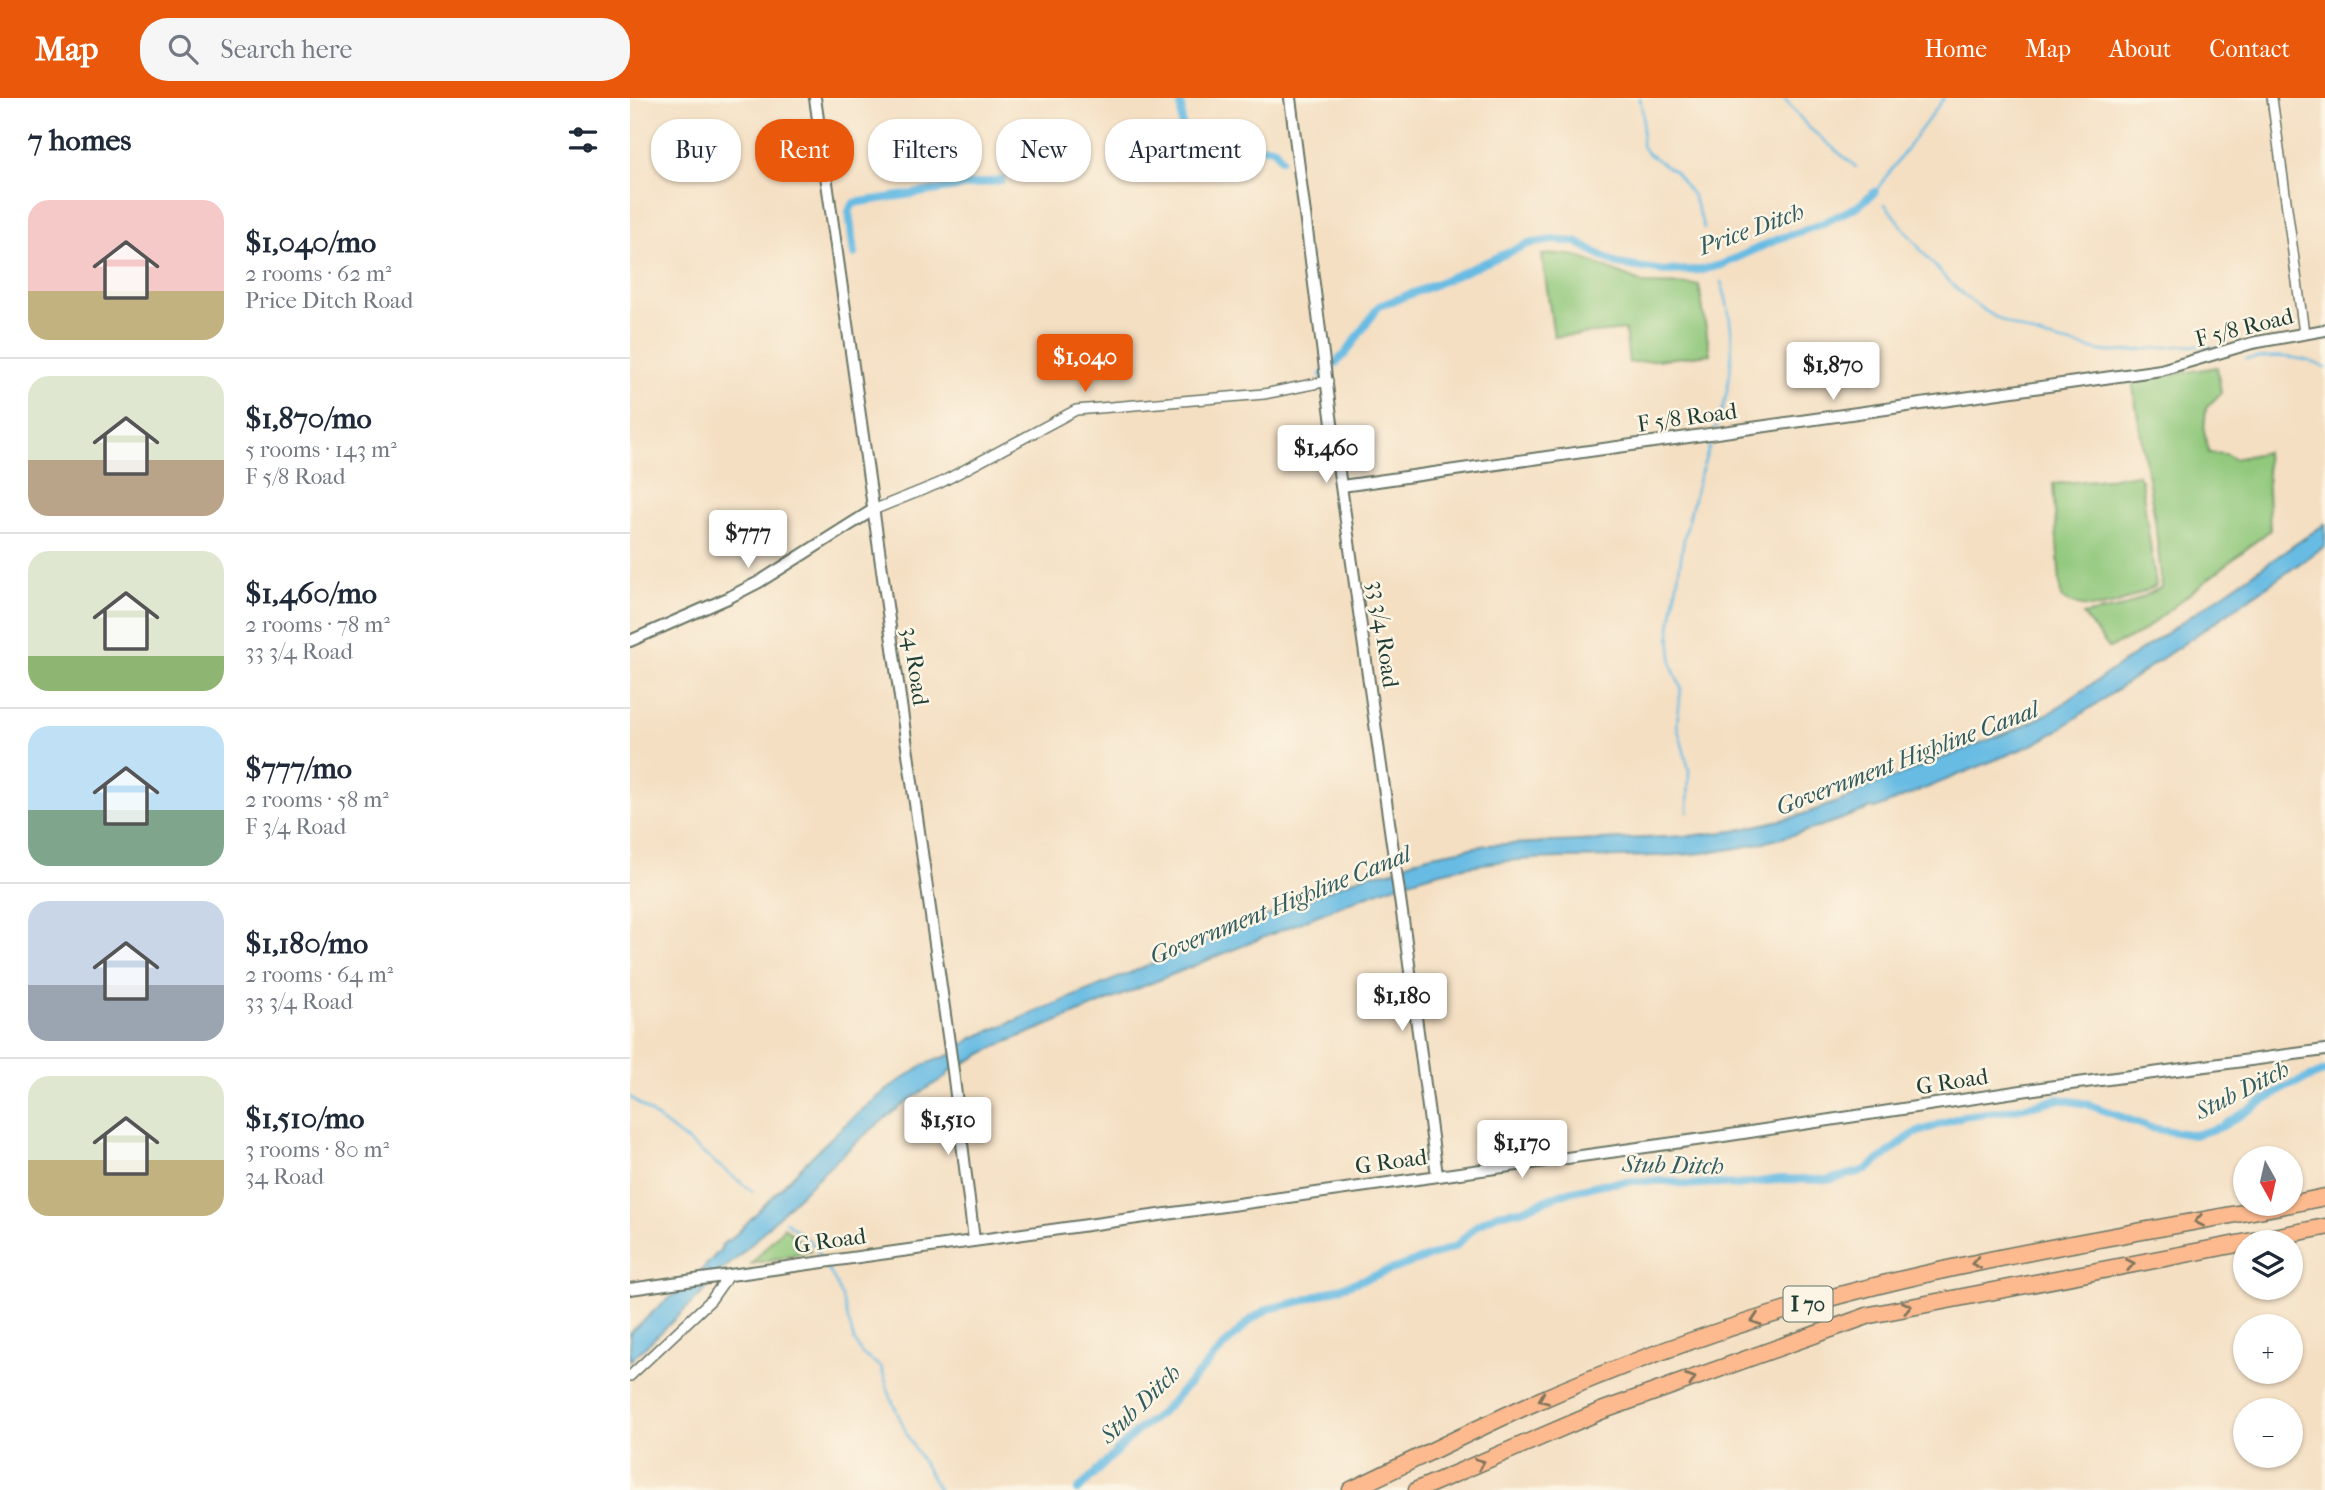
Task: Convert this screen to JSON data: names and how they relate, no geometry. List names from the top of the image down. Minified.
{"streets":{"highway":["I 70"],"street":["F 5/8 Road","33 3/4 Road","34 Road","G Road"]},"crossings":[["F 5/8 Road","33 3/4 Road"],["33 3/4 Road","G Road"],["34 Road","G Road"]],"water":["Price Ditch","Government Highline Canal","Stub Ditch"],"north":"bottom","page":{"header":"Map","search":"Search here","nav":["Home","Map","About","Contact"],"heading":"7 homes","chip":["Buy","Rent","Filters","New","Apartment"],"list":[{"name":"$1,040/mo","note":"2 rooms · 62 m² · Price Ditch Road"},{"name":"$1,870/mo","note":"5 rooms · 143 m² · F 5/8 Road"},{"name":"$1,460/mo","note":"2 rooms · 78 m² · 33 3/4 Road"},{"name":"$777/mo","note":"2 rooms · 58 m² · F 3/4 Road"},{"name":"$1,180/mo","note":"2 rooms · 64 m² · 33 3/4 Road"},{"name":"$1,510/mo","note":"3 rooms · 80 m² · 34 Road"}],"price":["$1,040","$1,870","$1,460","$777","$1,180","$1,510","$1,170"],"map_buttons":["+","−"]}}
